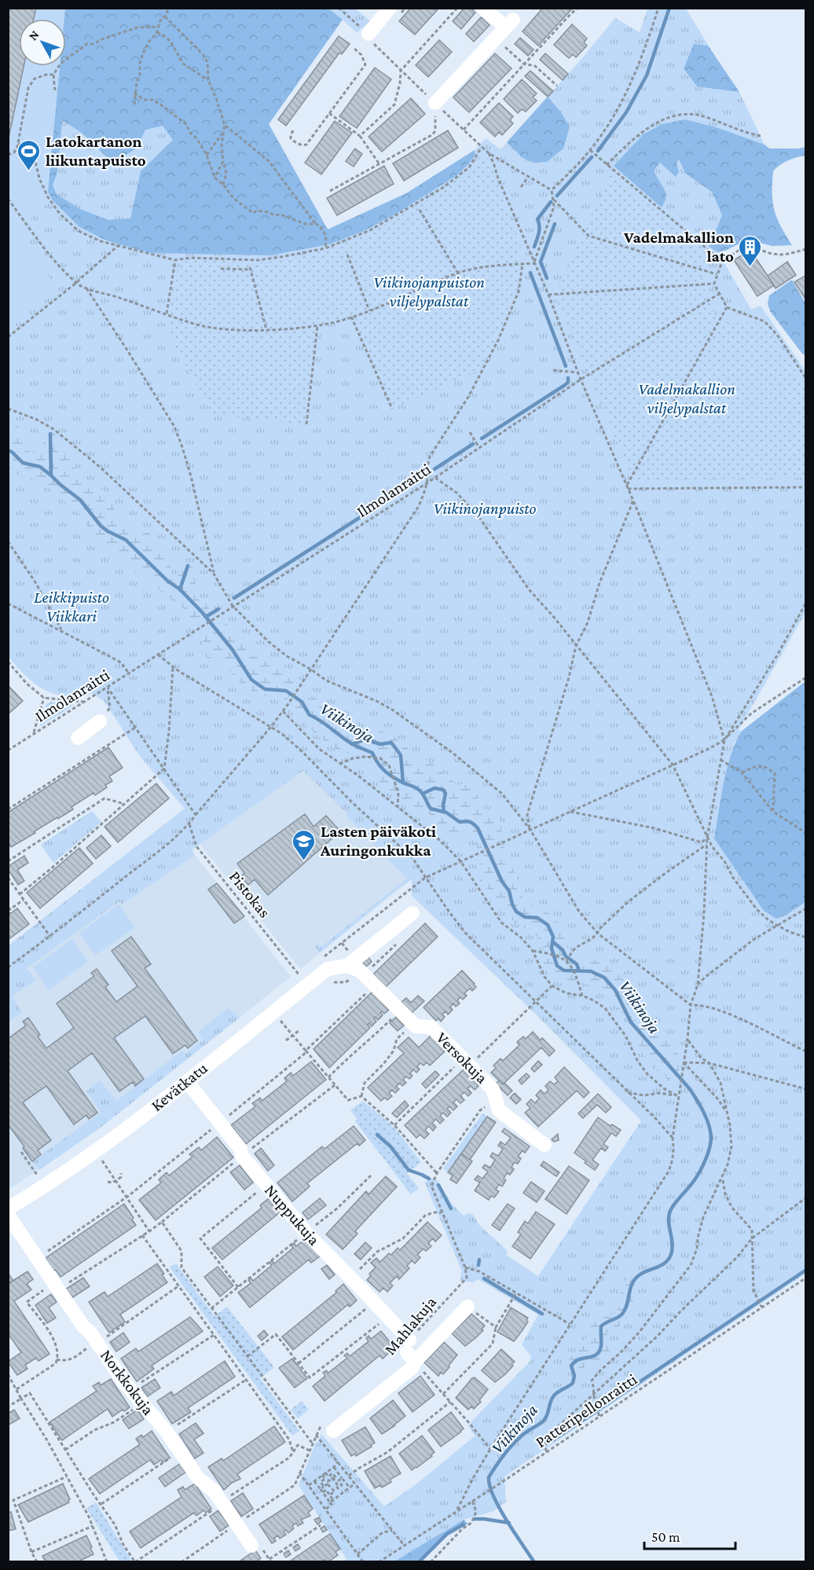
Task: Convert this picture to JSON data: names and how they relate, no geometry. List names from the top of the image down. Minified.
{"streets":{"street":["Versokuja","Kevätkatu","Nuppukuja","Norkkokuja"],"path":["Ilmolanraitti","Pistokas","Mahlakuja","Patteripellonraitti"]},"crossings":[["Versokuja","Kevätkatu"],["Kevätkatu","Nuppukuja"],["Nuppukuja","Mahlakuja"]],"water":["Viikinoja"],"parks":["Viikinojanpuiston viljelypalstat","Vadelmakallion viljelypalstat","Viikinojanpuisto","Leikkipuisto Viikkari"],"places":{"sports":["Latokartanon liikuntapuisto"],"building":["Vadelmakallion lato"],"school or university":["Lasten päiväkoti Auringonkukka"]},"scale_bar":"50 m","north":"top left"}
